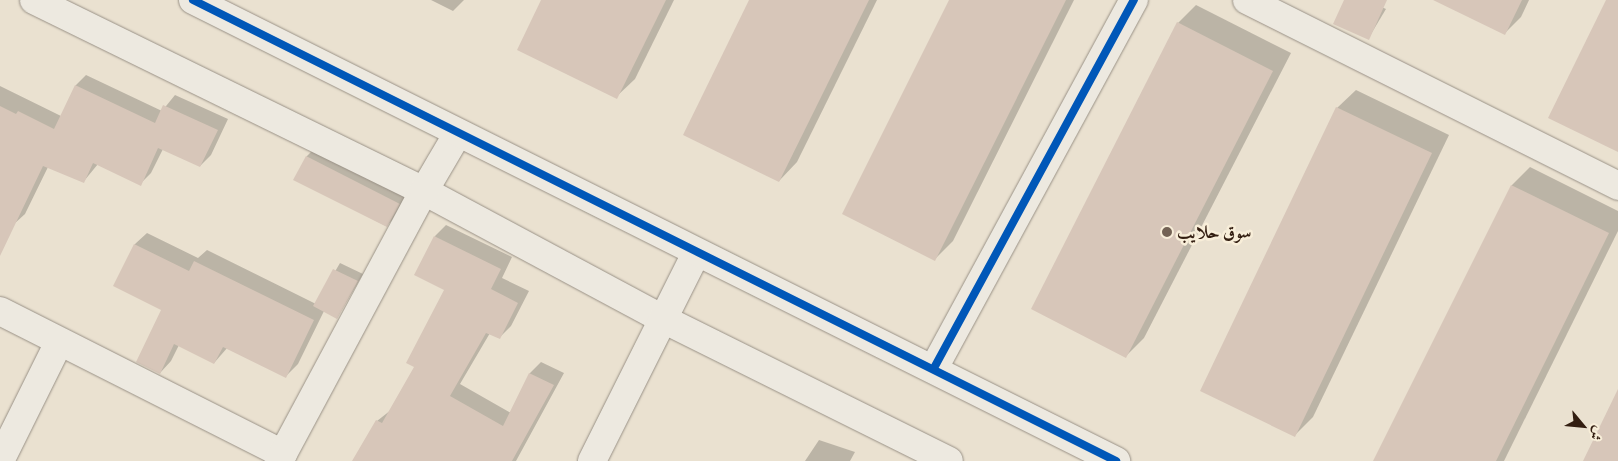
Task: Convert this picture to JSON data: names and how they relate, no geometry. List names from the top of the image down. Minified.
{"places":["سوق حلايب"],"north":"bottom right"}
